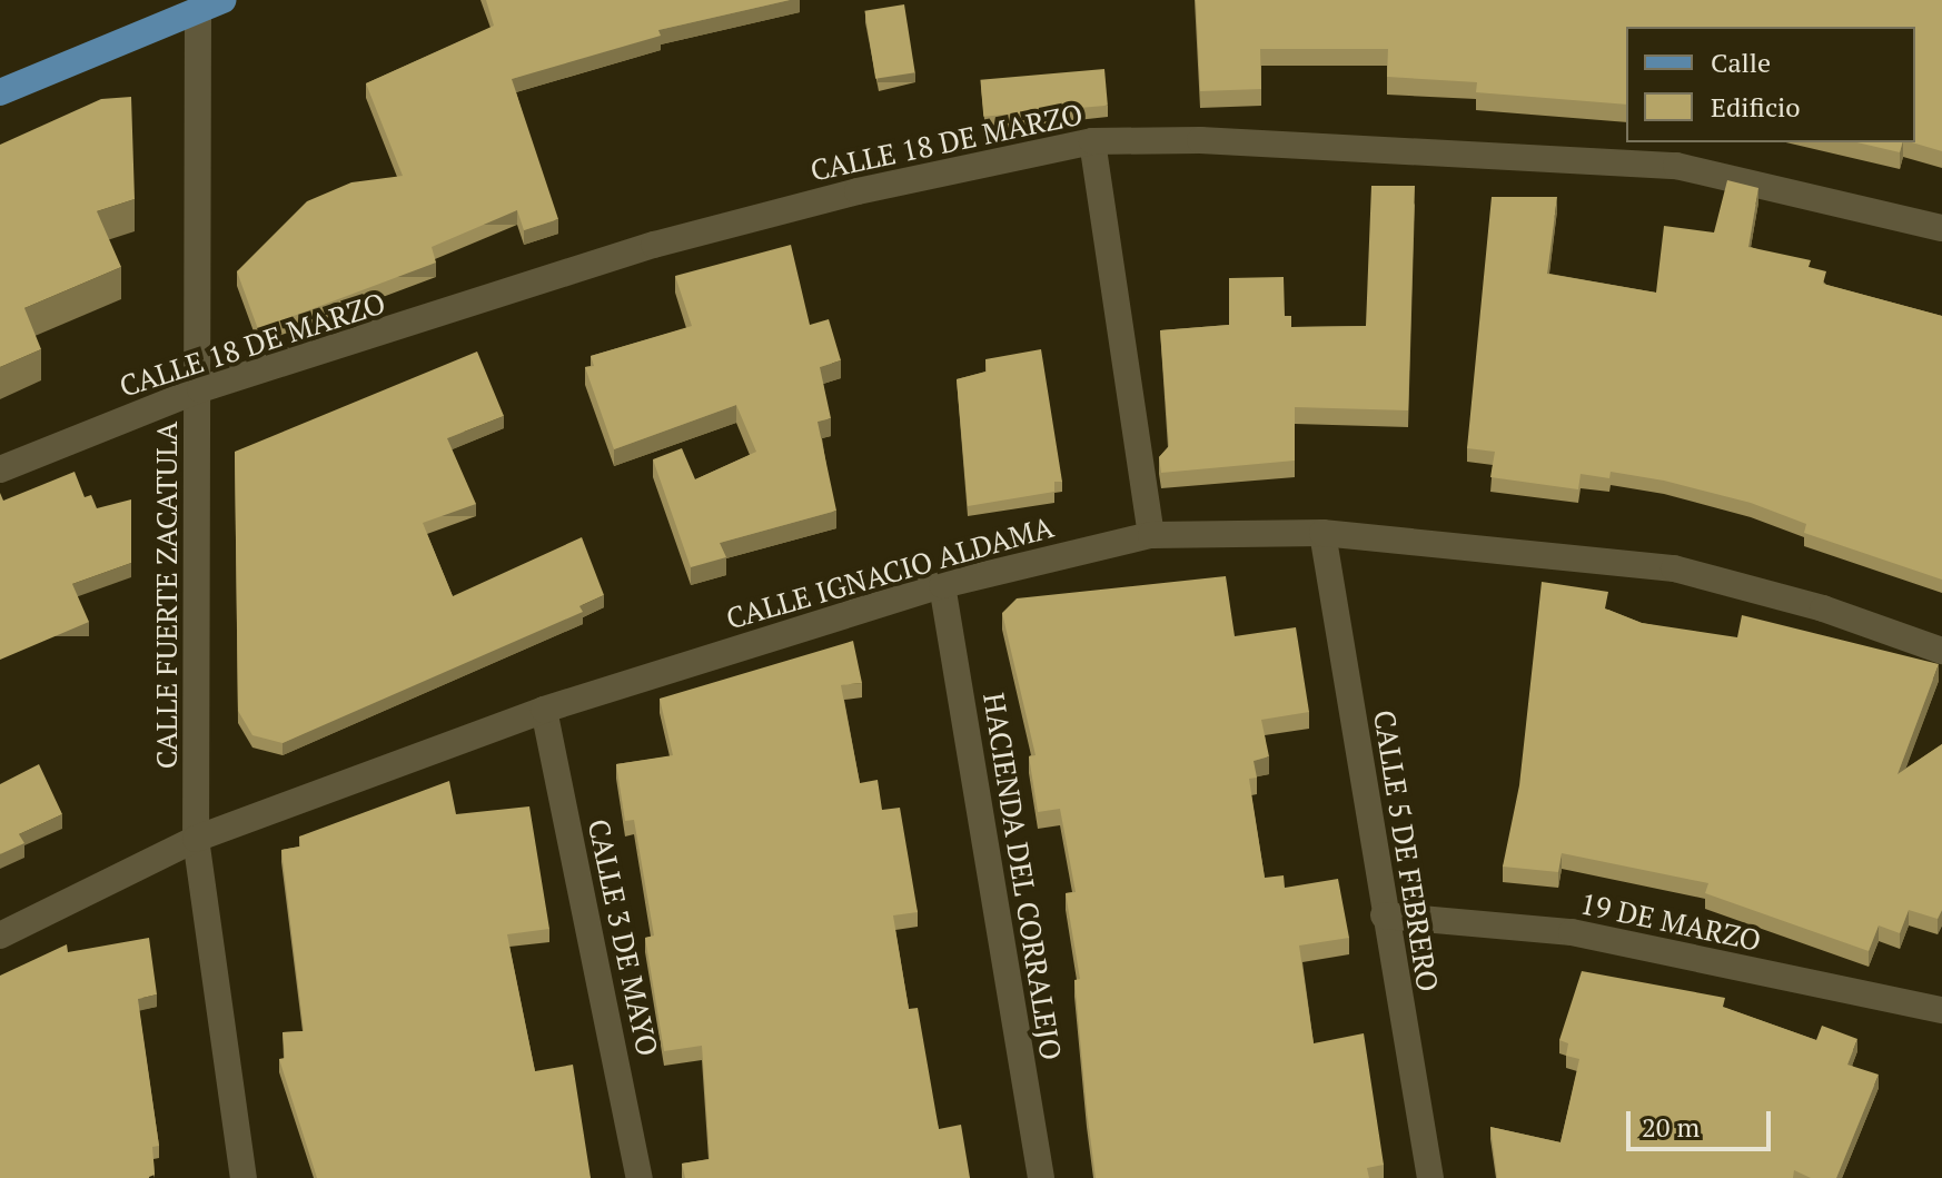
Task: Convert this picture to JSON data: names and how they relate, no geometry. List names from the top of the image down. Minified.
{"streets":{"street":["CALLE 18 DE MARZO","CALLE IGNACIO ALDAMA","CALLE FUERTE ZACATULA","CALLE 5 DE FEBRERO","HACIENDA DEL CORRALEJO","19 DE MARZO","CALLE 3 DE MAYO"]},"crossings":[["CALLE 18 DE MARZO","CALLE FUERTE ZACATULA"],["CALLE IGNACIO ALDAMA","CALLE FUERTE ZACATULA"],["CALLE IGNACIO ALDAMA","CALLE 5 DE FEBRERO"],["CALLE IGNACIO ALDAMA","HACIENDA DEL CORRALEJO"],["CALLE IGNACIO ALDAMA","CALLE 3 DE MAYO"],["CALLE 5 DE FEBRERO","19 DE MARZO"]],"legend":["Calle","Edificio"],"scale_bar":"20 m"}
